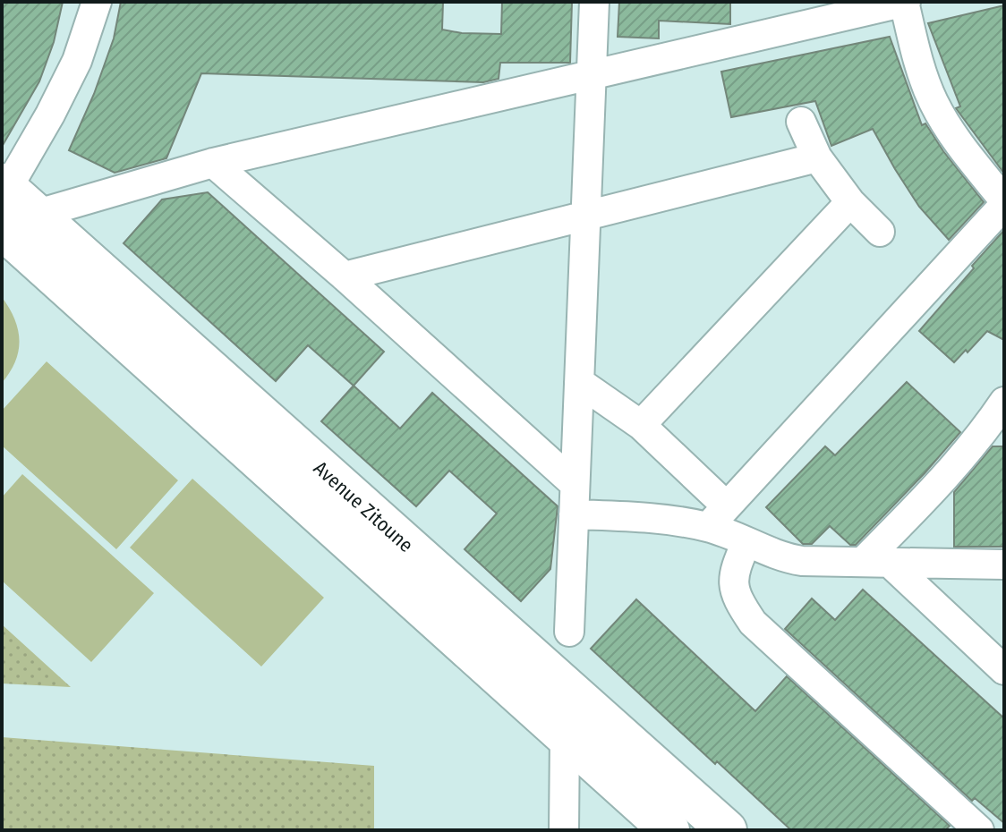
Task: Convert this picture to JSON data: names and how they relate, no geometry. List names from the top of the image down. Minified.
{"streets":{"main road":["Avenue Zitoune"]}}
